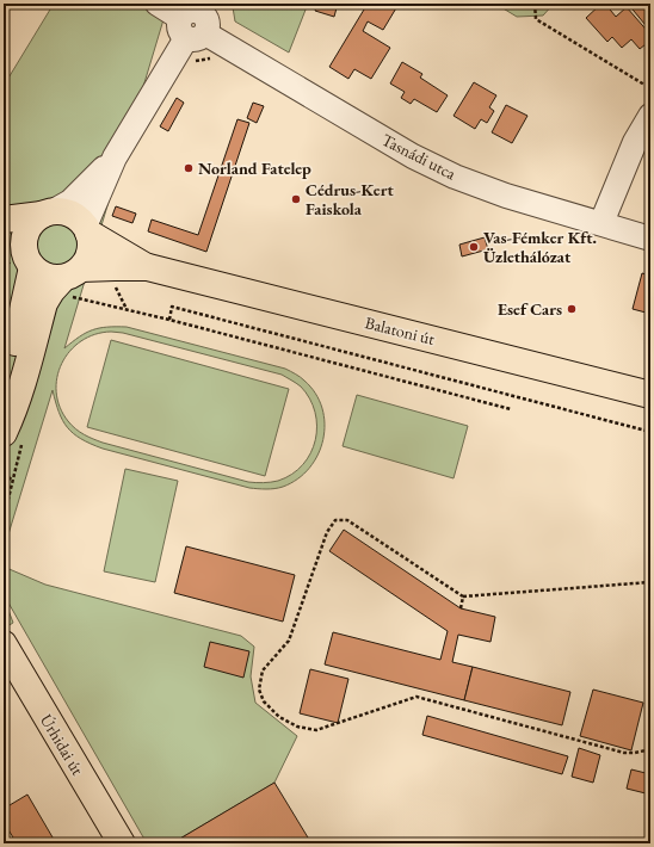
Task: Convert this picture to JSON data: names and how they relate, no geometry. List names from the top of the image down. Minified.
{"streets":{"main road":["Balatoni út","Úrhidai út"],"street":["Tasnádi utca"]},"places":["Norland Fatelep","Cédrus-Kert Faiskola","Vas-Fémker Kft. Üzlethálózat","Esef Cars"]}
